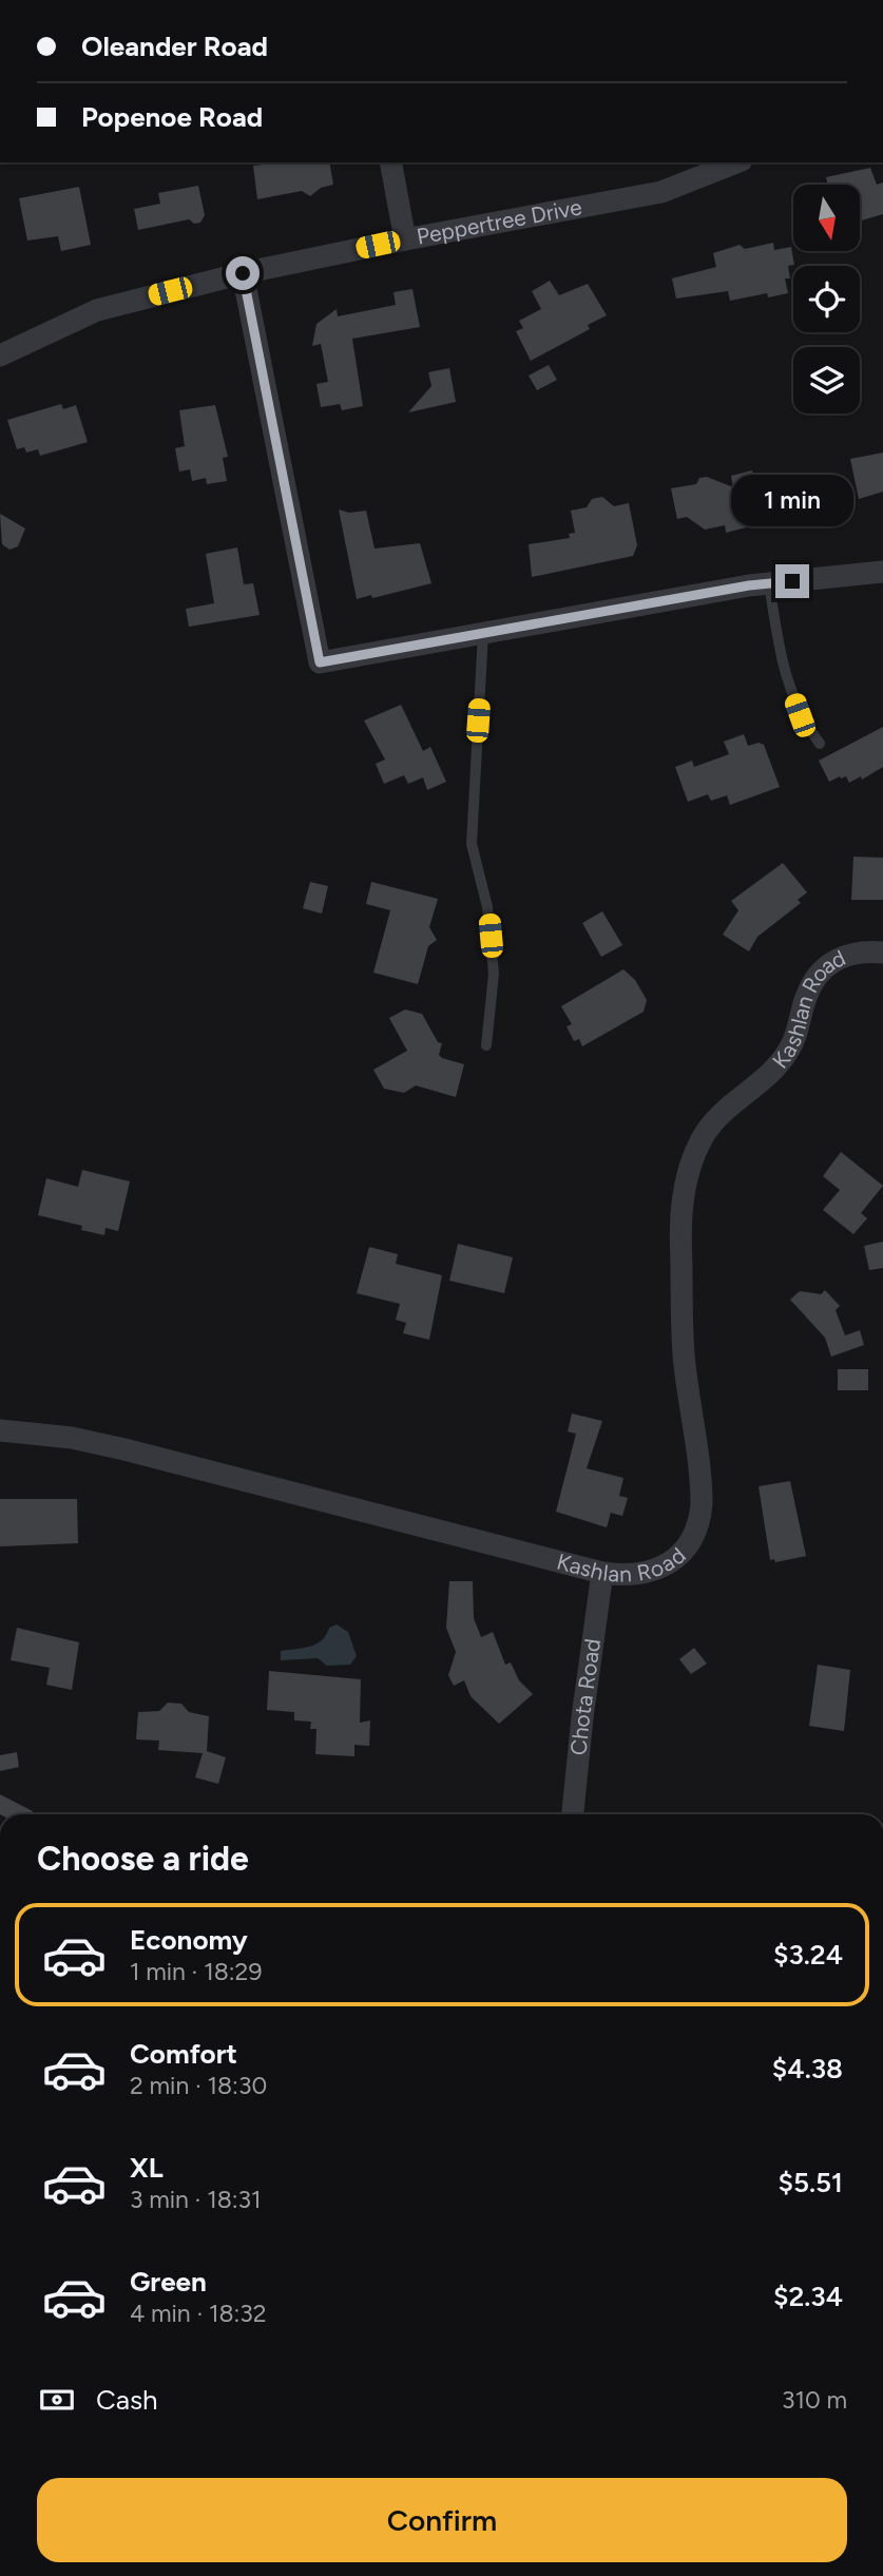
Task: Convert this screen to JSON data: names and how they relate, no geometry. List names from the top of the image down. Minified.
{"streets":{"street":["Peppertree Drive","Kashlan Road","Chota Road"]},"crossings":[["Kashlan Road","Chota Road"]],"north":"bottom","page":{"banner":["Oleander Road","Popenoe Road"],"bubble":"1 min","heading":"Choose a ride","list":[{"name":"Economy","note":"1 min · 18:29","value":"$3.24"},{"name":"Comfort","note":"2 min · 18:30","value":"$4.38"},{"name":"XL","note":"3 min · 18:31","value":"$5.51"},{"name":"Green","note":"4 min · 18:32","value":"$2.34"}],"pay":["Cash","310 m"],"buttons":"Confirm"}}
